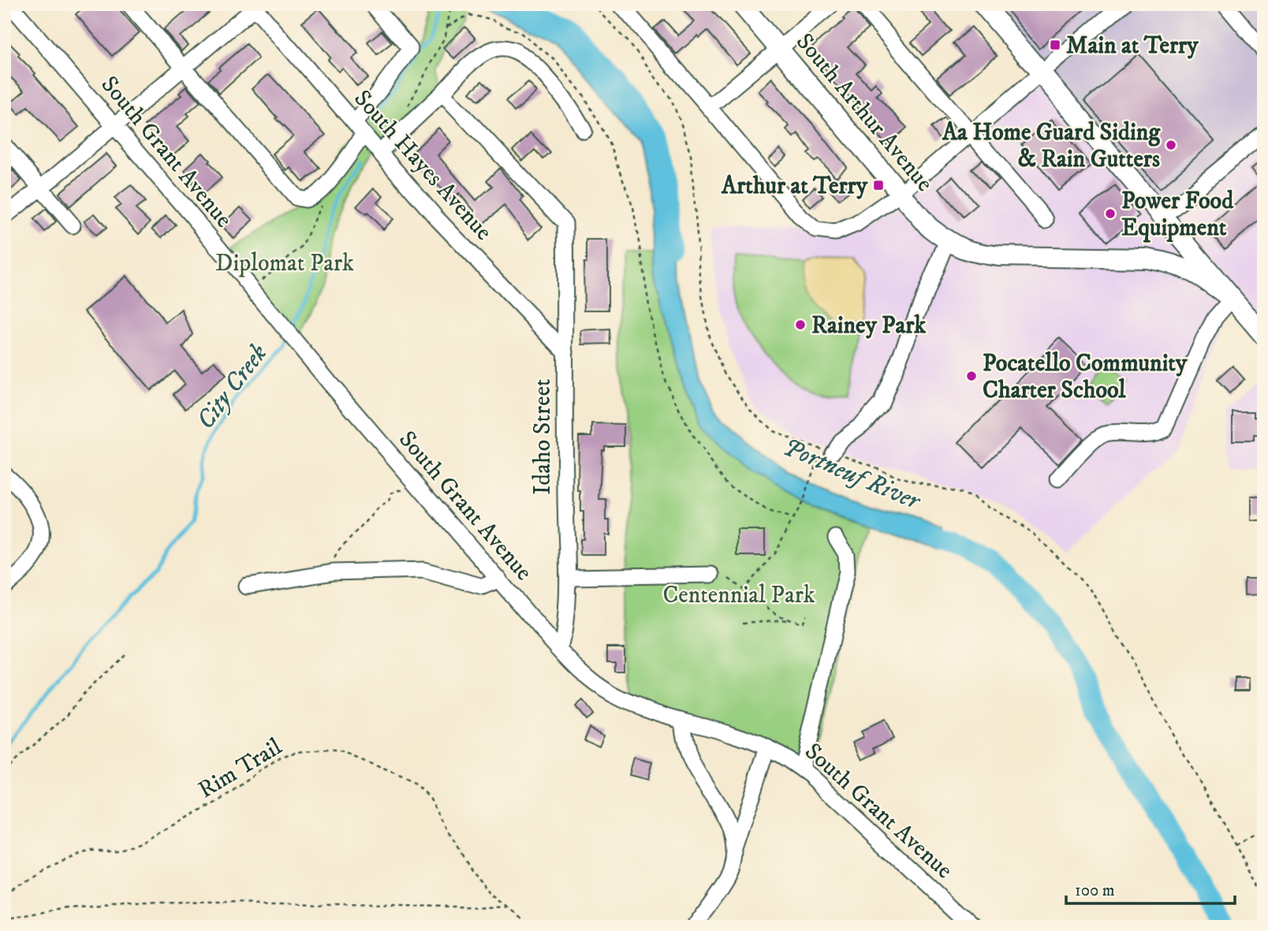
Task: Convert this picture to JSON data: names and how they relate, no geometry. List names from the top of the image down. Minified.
{"streets":{"main road":["South Arthur Avenue"],"street":["South Grant Avenue","South Hayes Avenue","Idaho Street"],"path":["Rim Trail"]},"crossings":[["South Grant Avenue","Idaho Street"],["South Hayes Avenue","Idaho Street"]],"water":["City Creek","Portneuf River"],"parks":["Diplomat Park","Centennial Park"],"places":{"transit":["Main at Terry","Arthur at Terry"],"other":["Aa Home Guard Siding & Rain Gutters","Power Food Equipment","Rainey Park","Pocatello Community Charter School"]},"scale_bar":"100 m"}
